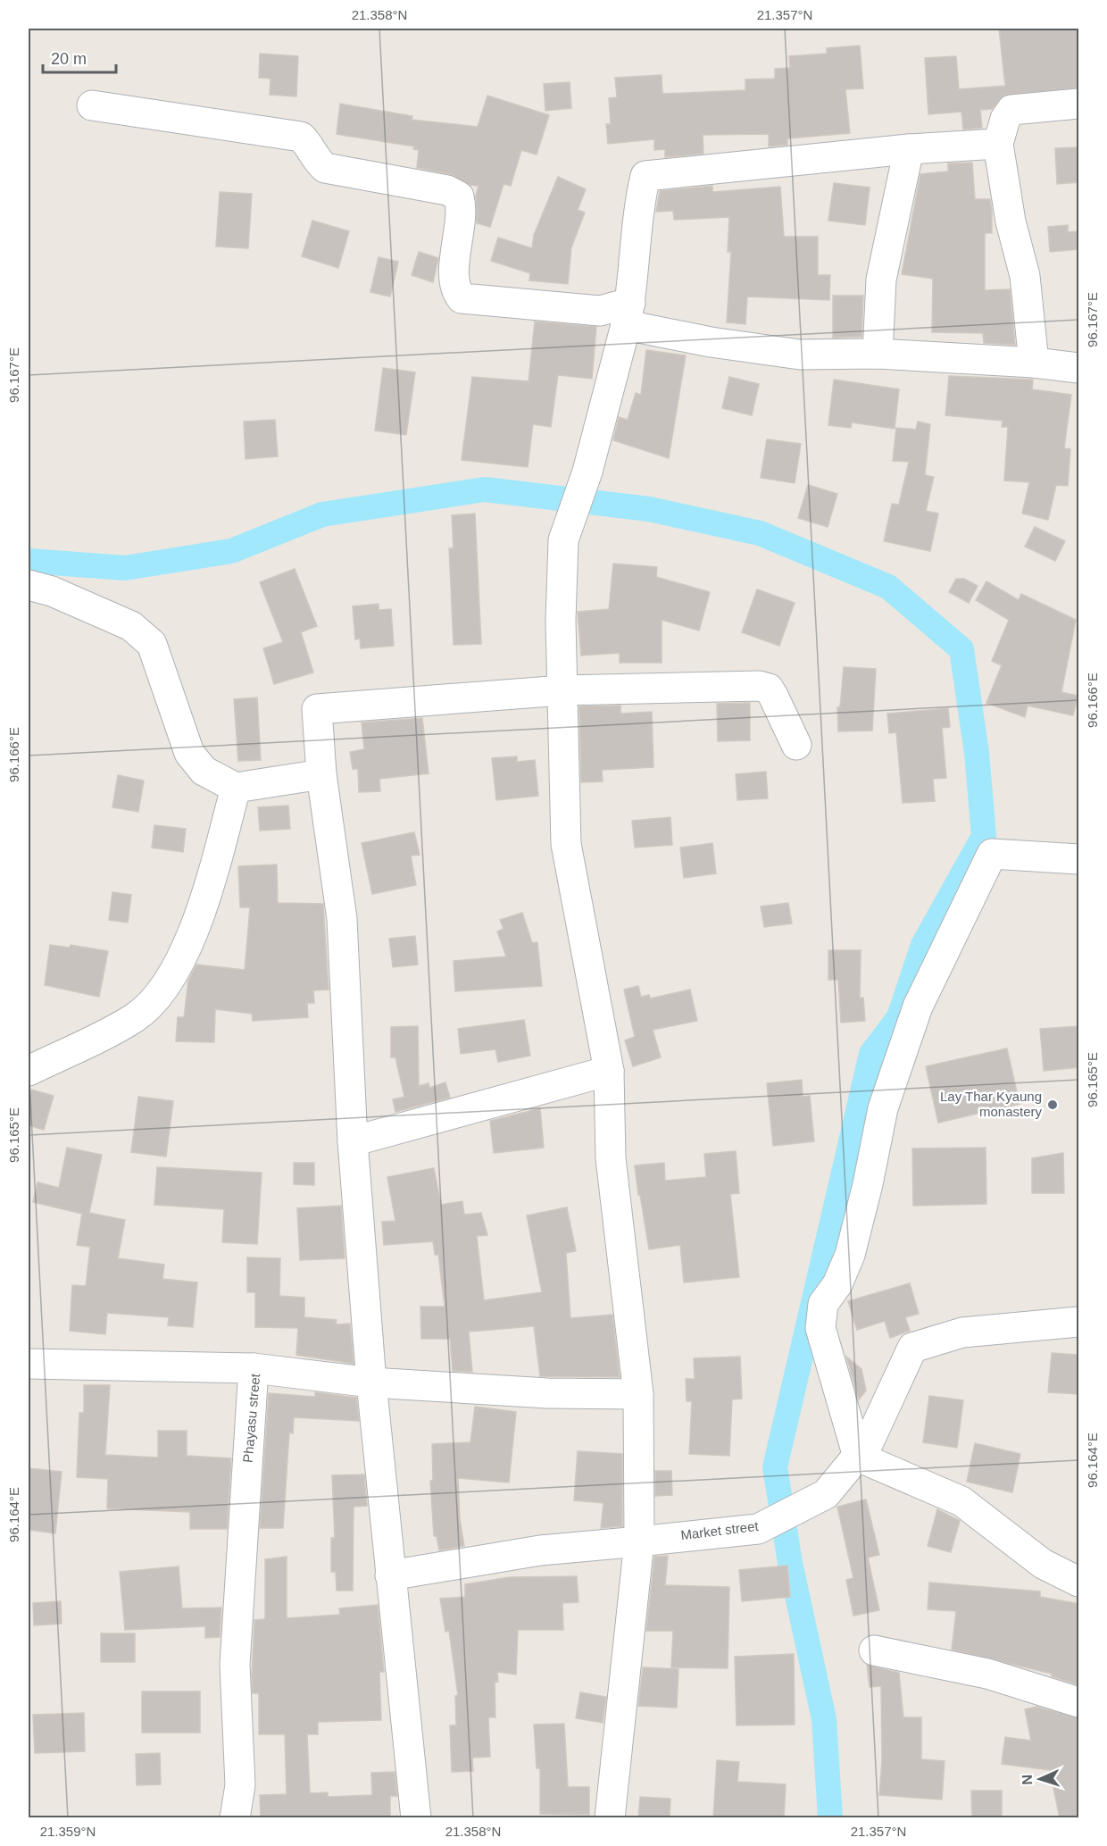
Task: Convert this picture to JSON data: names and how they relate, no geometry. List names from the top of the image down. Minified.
{"streets":{"street":["Phayasu street","Market street"]},"places":["Lay Thar Kyaung monastery"],"scale_bar":"20 m","north":"left","coordinates":["21.358°N","21.357°N","96.167°E","96.166°E","96.165°E","96.164°E","21.359°N"]}
